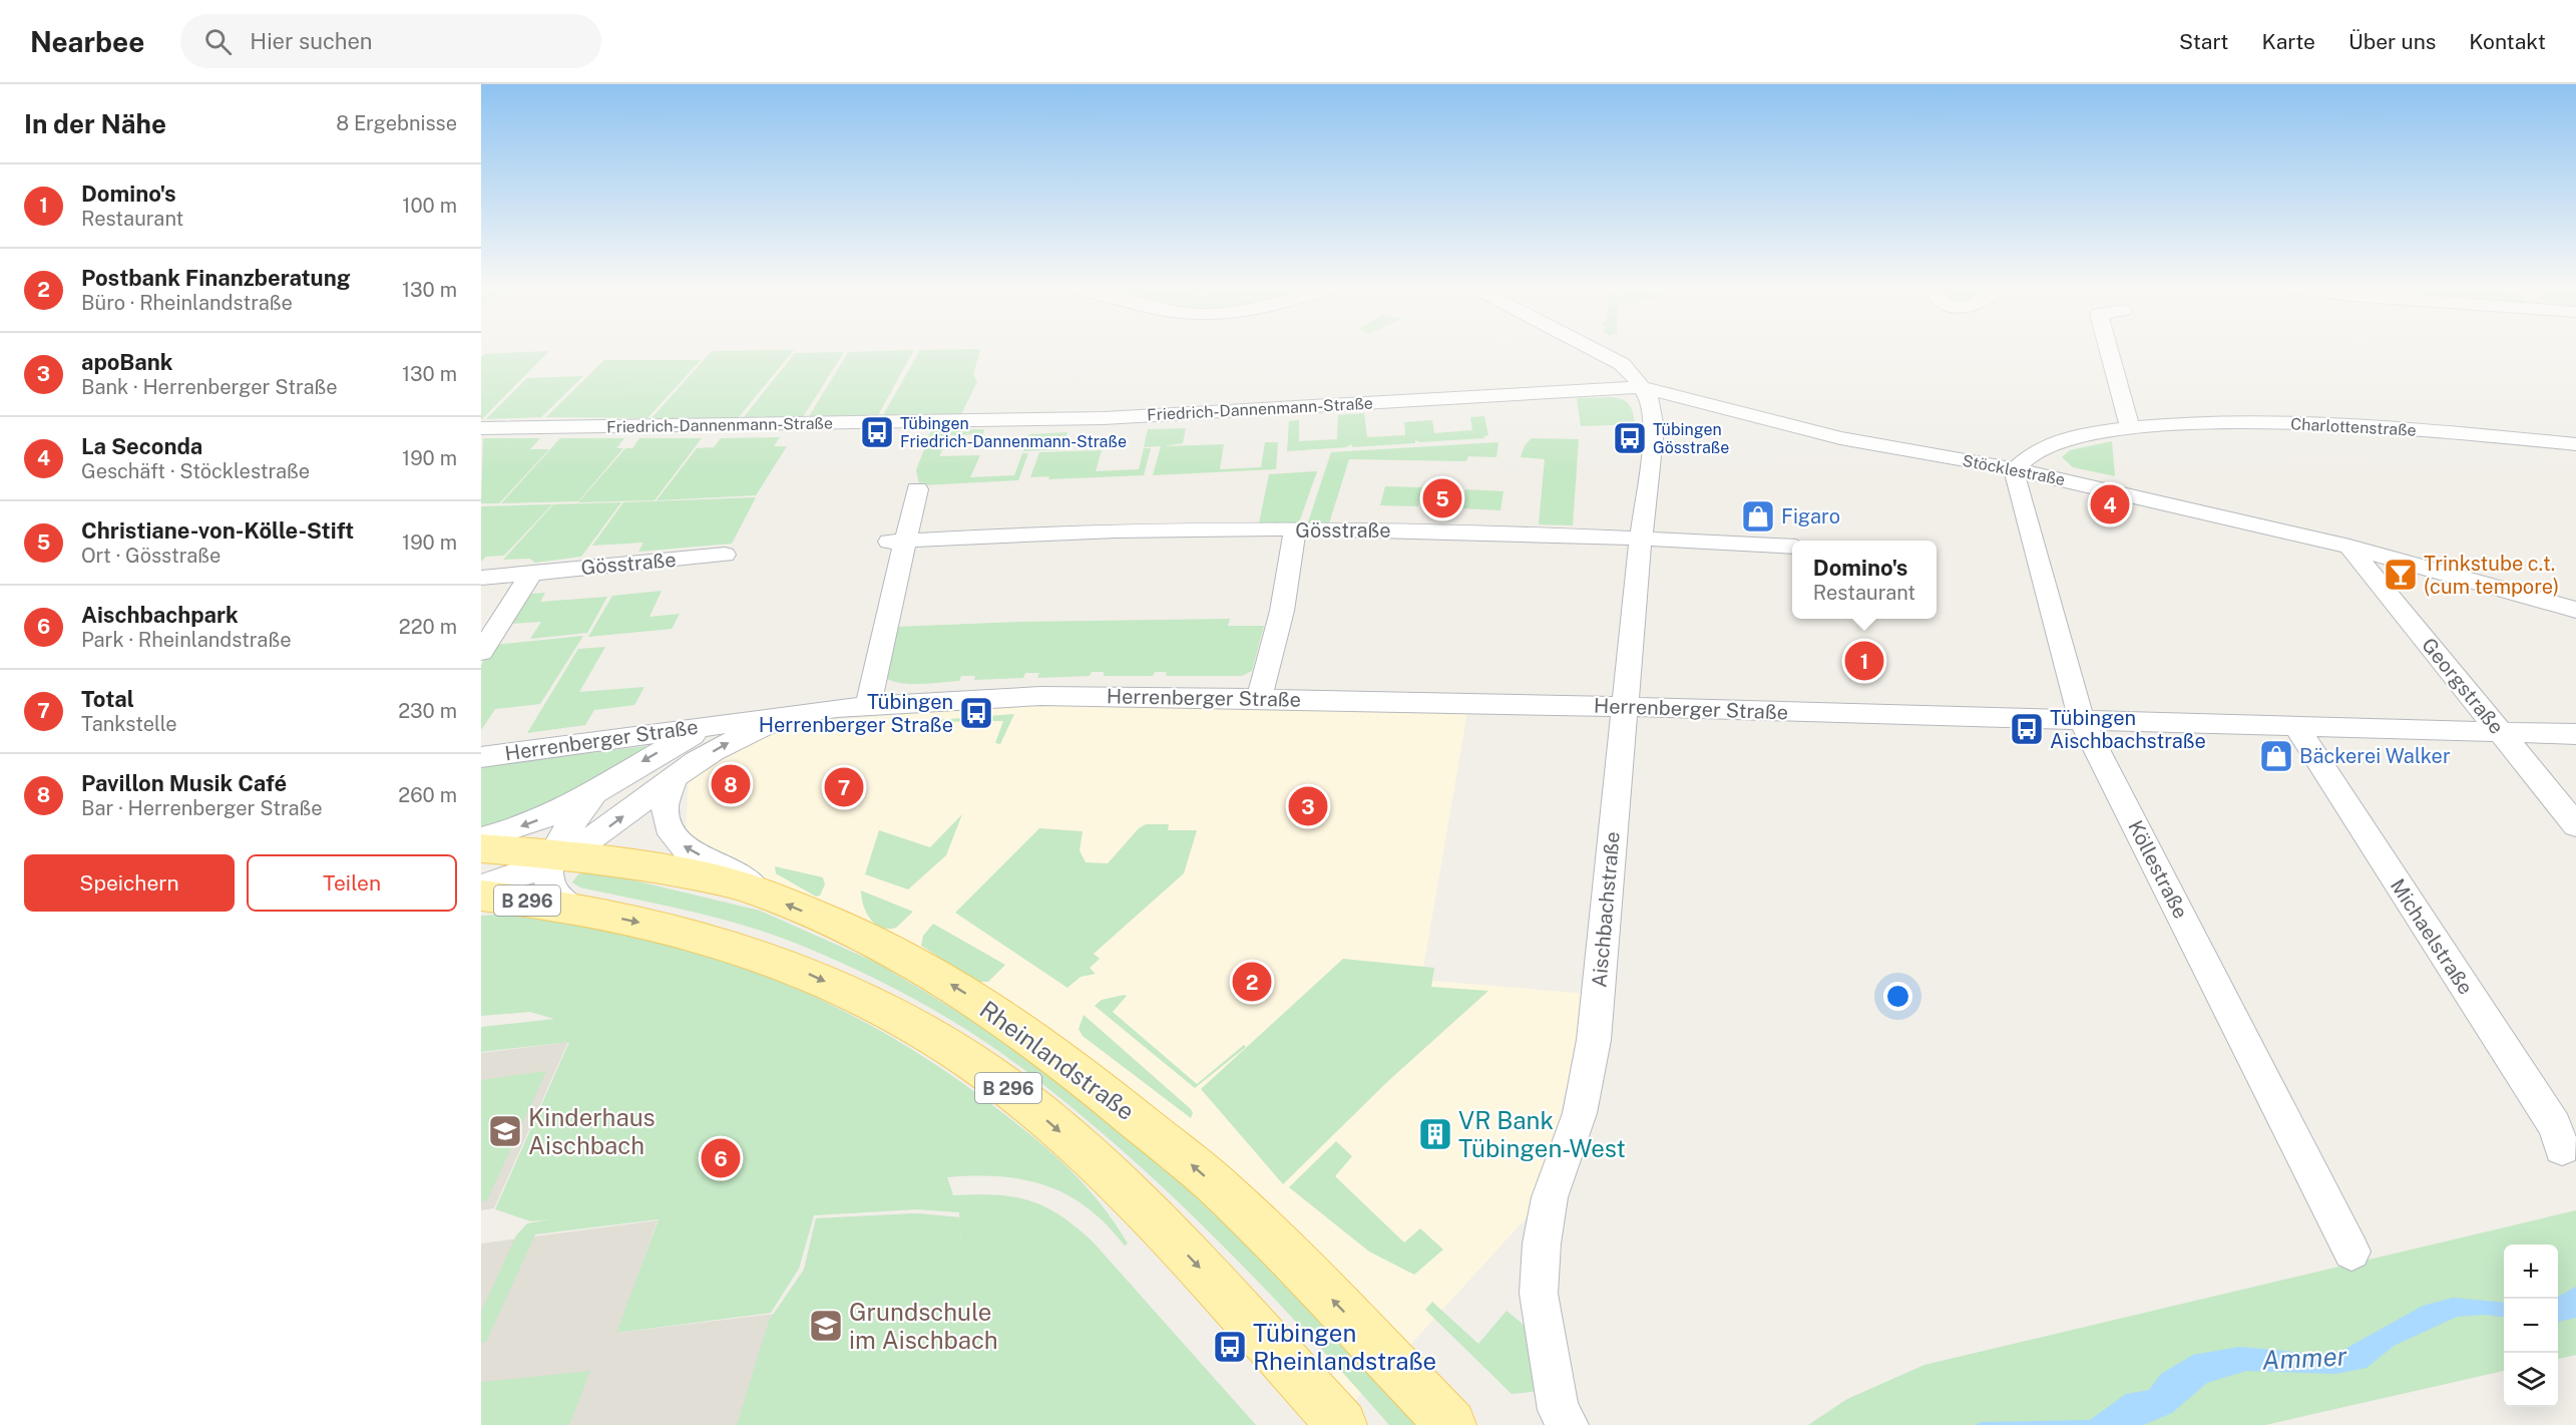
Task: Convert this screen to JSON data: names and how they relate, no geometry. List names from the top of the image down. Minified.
{"streets":{"main road":["B 296","Rheinlandstraße"],"street":["Friedrich-Dannenmann-Straße","Charlottenstraße","Stöcklestraße","Gösstraße","Georgstraße","Herrenberger Straße","Köllestraße","Aischbachstraße","Michaelstraße"]},"crossings":[["Friedrich-Dannenmann-Straße","Stöcklestraße"],["Friedrich-Dannenmann-Straße","Aischbachstraße"],["Charlottenstraße","Stöcklestraße"],["Charlottenstraße","Köllestraße"],["Stöcklestraße","Georgstraße"],["Stöcklestraße","Köllestraße"],["Stöcklestraße","Aischbachstraße"],["Gösstraße","Aischbachstraße"],["Georgstraße","Herrenberger Straße"],["Herrenberger Straße","Köllestraße"],["Herrenberger Straße","B 296"],["Herrenberger Straße","Aischbachstraße"],["Herrenberger Straße","Michaelstraße"],["Herrenberger Straße","Rheinlandstraße"],["B 296","Rheinlandstraße"]],"water":["Ammer"],"places":{"bus stop":["Tübingen Friedrich-Dannenmann-Straße","Tübingen Gösstraße","Tübingen Herrenberger Straße","Tübingen Aischbachstraße","Tübingen Rheinlandstraße"],"shop":["Figaro","Bäckerei Walker"],"bar":["Trinkstube c.t. (cum tempore)"],"school or university":["Kinderhaus Aischbach","Grundschule im Aischbach"],"building":["VR Bank Tübingen-West"]},"page":{"header":"Nearbee","search":"Hier suchen","nav":["Start","Karte","Über uns","Kontakt"],"heading":["In der Nähe","8 Ergebnisse"],"list":[{"mark":"1","name":"Domino's","note":"Restaurant","value":"100 m"},{"mark":"2","name":"Postbank Finanzberatung","note":"Büro · Rheinlandstraße","value":"130 m"},{"mark":"3","name":"apoBank","note":"Bank · Herrenberger Straße","value":"130 m"},{"mark":"4","name":"La Seconda","note":"Geschäft · Stöcklestraße","value":"190 m"},{"mark":"5","name":"Christiane-von-Kölle-Stift","note":"Ort · Gösstraße","value":"190 m"},{"mark":"6","name":"Aischbachpark","note":"Park · Rheinlandstraße","value":"220 m"},{"mark":"7","name":"Total","note":"Tankstelle","value":"230 m"},{"mark":"8","name":"Pavillon Musik Café","note":"Bar · Herrenberger Straße","value":"260 m"}],"pins":["5","4","1","8","7","3","2","6"],"popup":["Domino's","Restaurant"],"buttons":["Speichern","Teilen"],"map_buttons":["+","−"]}}
